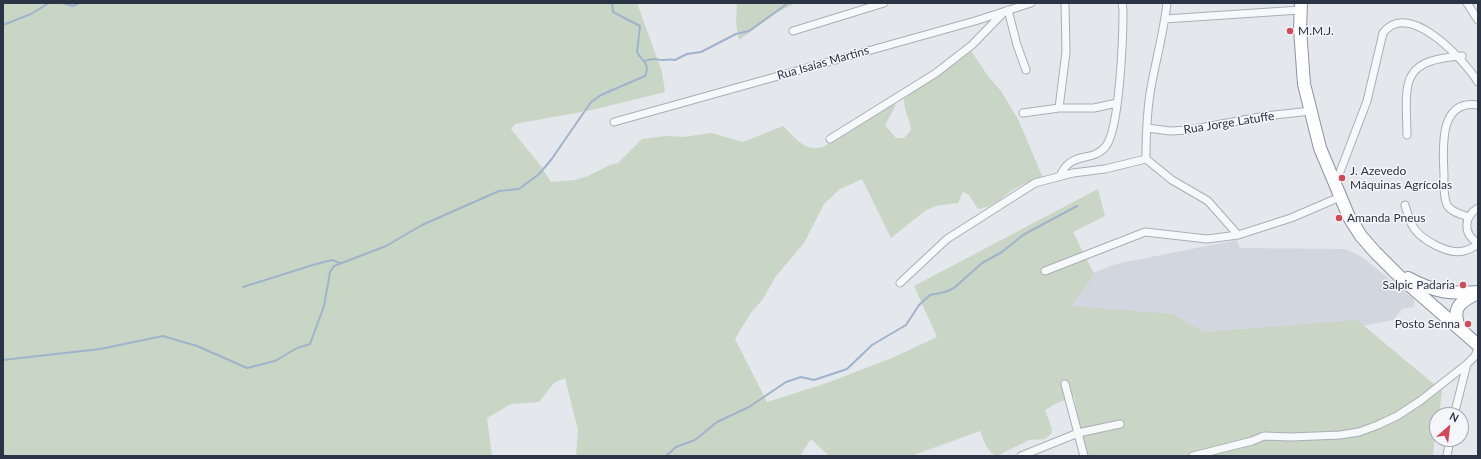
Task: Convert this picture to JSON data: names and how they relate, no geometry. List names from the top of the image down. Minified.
{"streets":{"street":["Rua Isaías Martins","Rua Jorge Latuffe"]},"places":["M.M.J.","J. Azevedo Máquinas Agrícolas","Amanda Pneus","Salpic Padaria","Posto Senna"],"north":"top right"}
